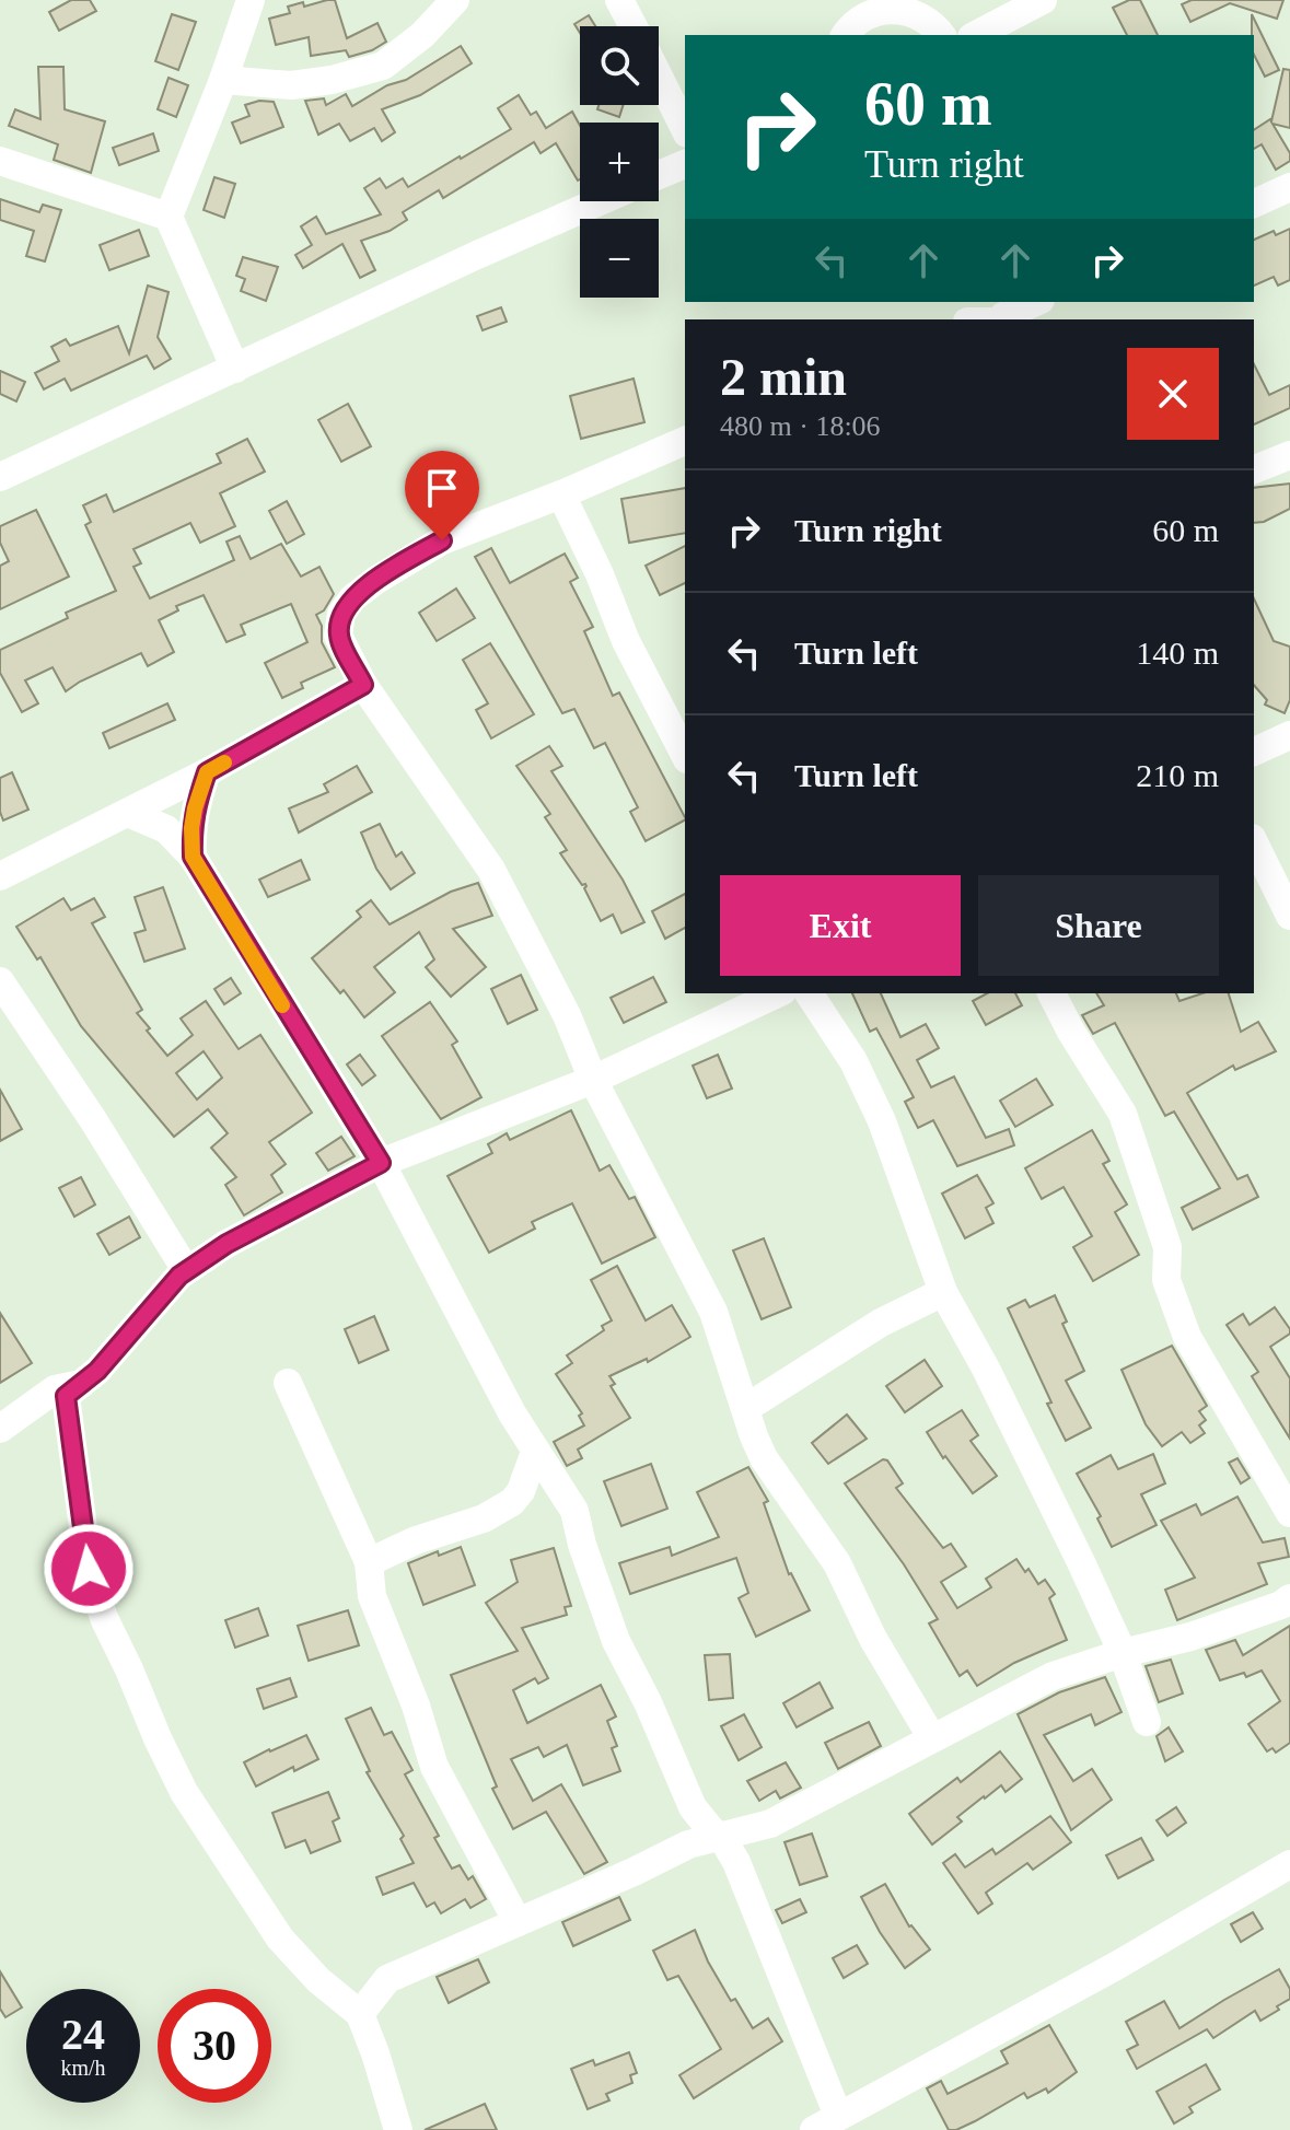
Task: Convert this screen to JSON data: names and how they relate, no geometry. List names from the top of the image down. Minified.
{"page":{"map_buttons":["+","−"],"turn":["60 m","Turn right"],"heading":["2 min","480 m · 18:06"],"list":[{"name":"Turn right","value":"60 m"},{"name":"Turn left","value":"140 m"},{"name":"Turn left","value":"210 m"}],"buttons":["Exit","Share"],"speed":"24 km/h","limit":"30"}}
